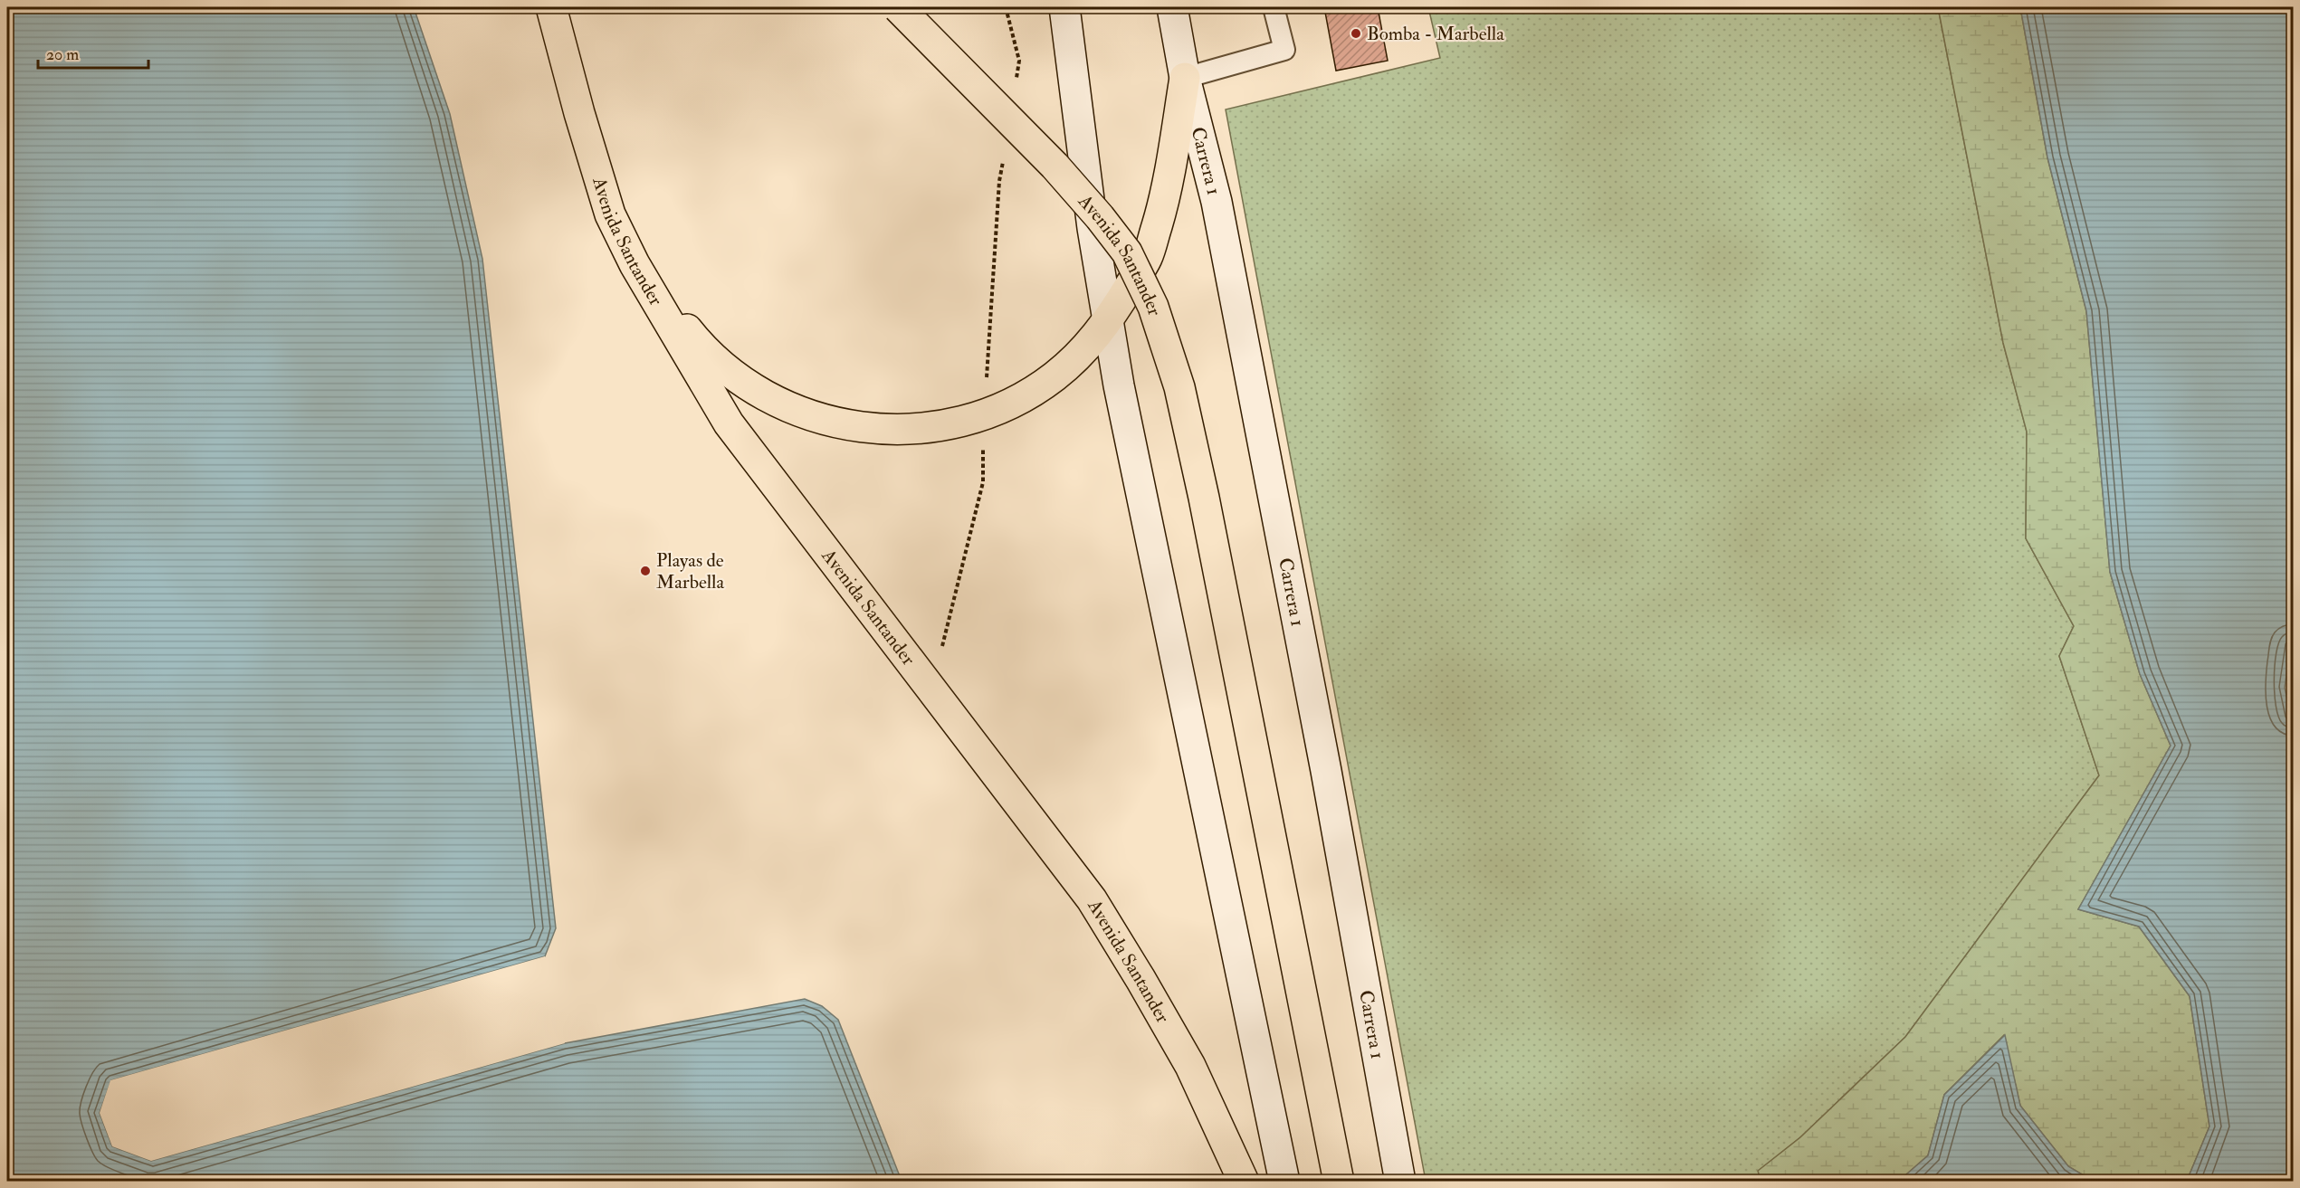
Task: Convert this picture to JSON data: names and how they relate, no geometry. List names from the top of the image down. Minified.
{"streets":{"highway":["Avenida Santander"],"main road":["Carrera 1"]},"places":["Bomba - Marbella","Playas de Marbella"],"scale_bar":"20 m"}
